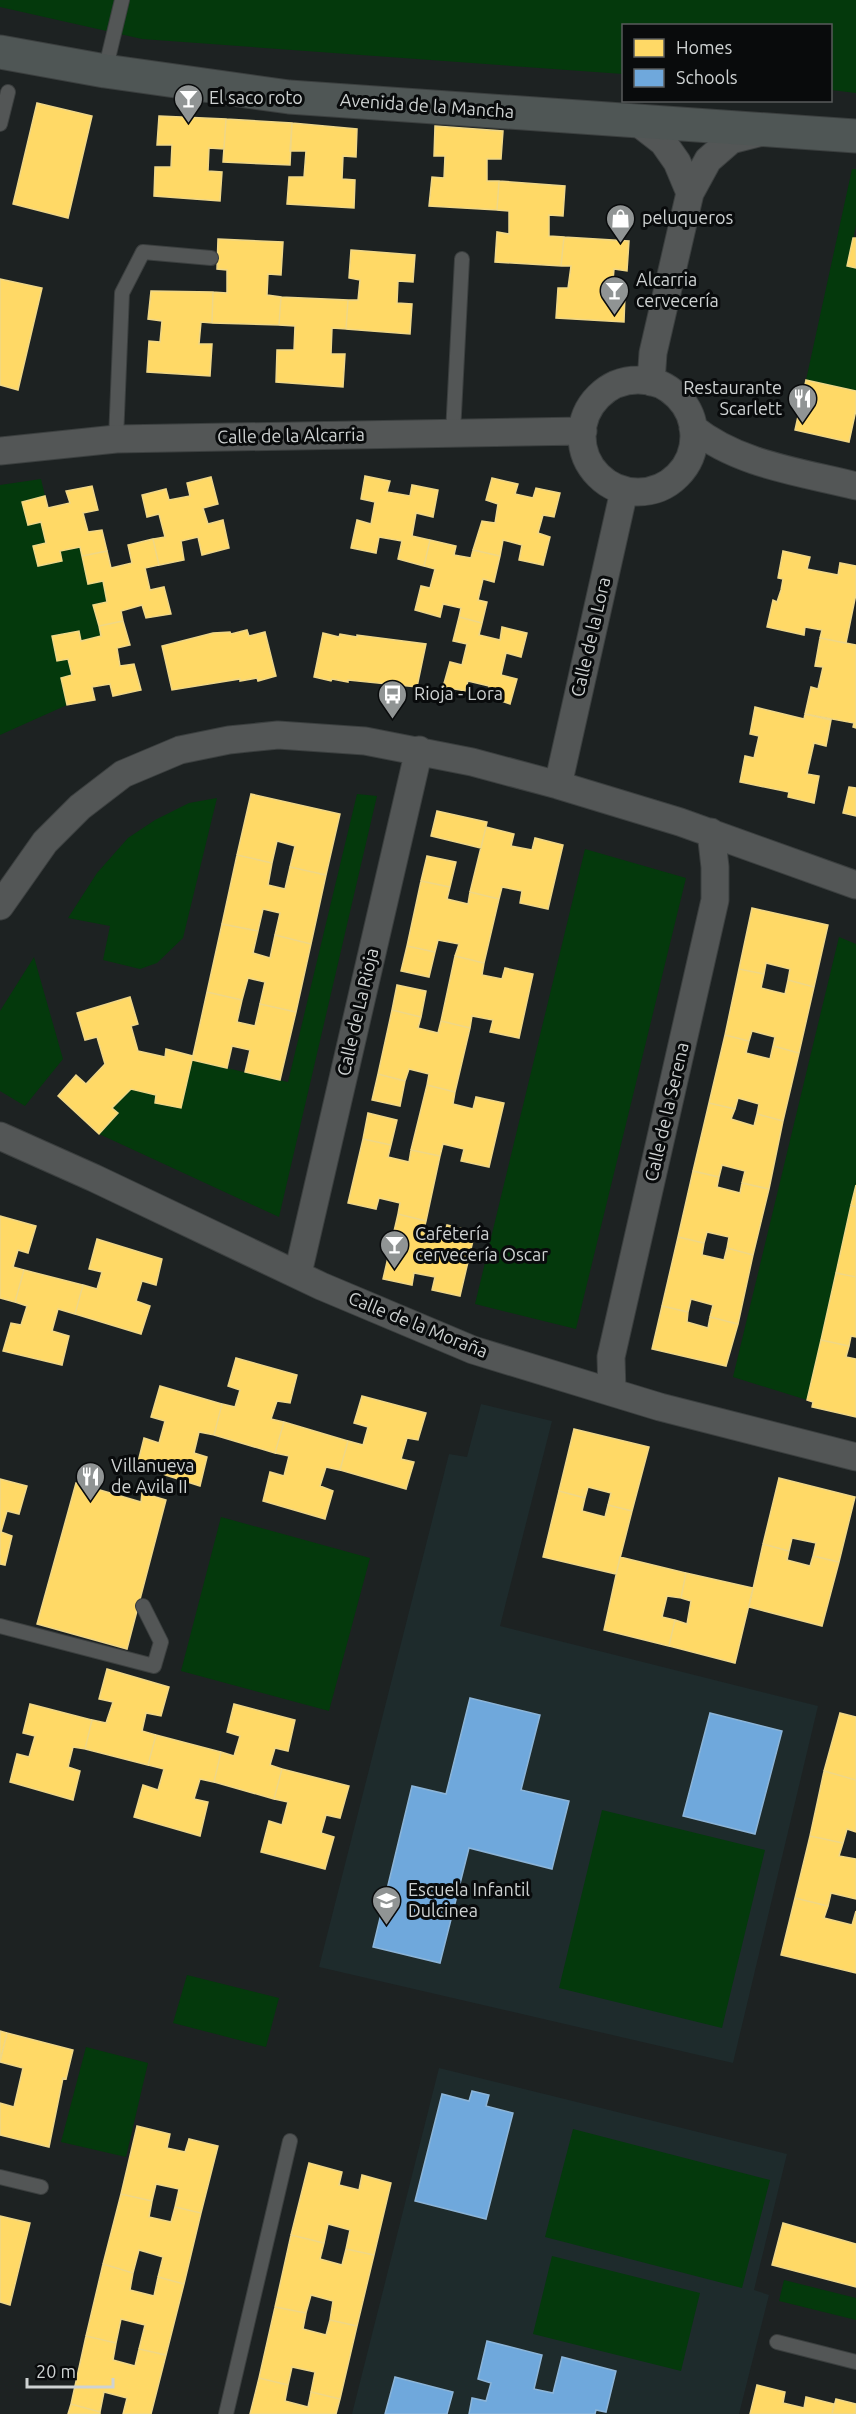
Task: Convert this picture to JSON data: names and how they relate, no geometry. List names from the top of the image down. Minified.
{"streets":{"main road":["Avenida de la Mancha"],"street":["Calle de la Alcarria","Calle de la Lora","Calle de La Rioja","Calle de la Serena","Calle de la Moraña"]},"crossings":[["Calle de la Alcarria","Calle de la Lora"],["Calle de La Rioja","Calle de la Moraña"],["Calle de la Serena","Calle de la Moraña"]],"places":{"bar":["El saco roto","Alcarria cervecería","Cafetería cervecería Oscar"],"shop":["peluqueros"],"restaurant":["Restaurante Scarlett","Villanueva de Avila II"],"bus stop":["Rioja - Lora"],"school or university":["Escuela Infantil Dulcinea"]},"legend":["Homes","Schools"],"scale_bar":"20 m"}
